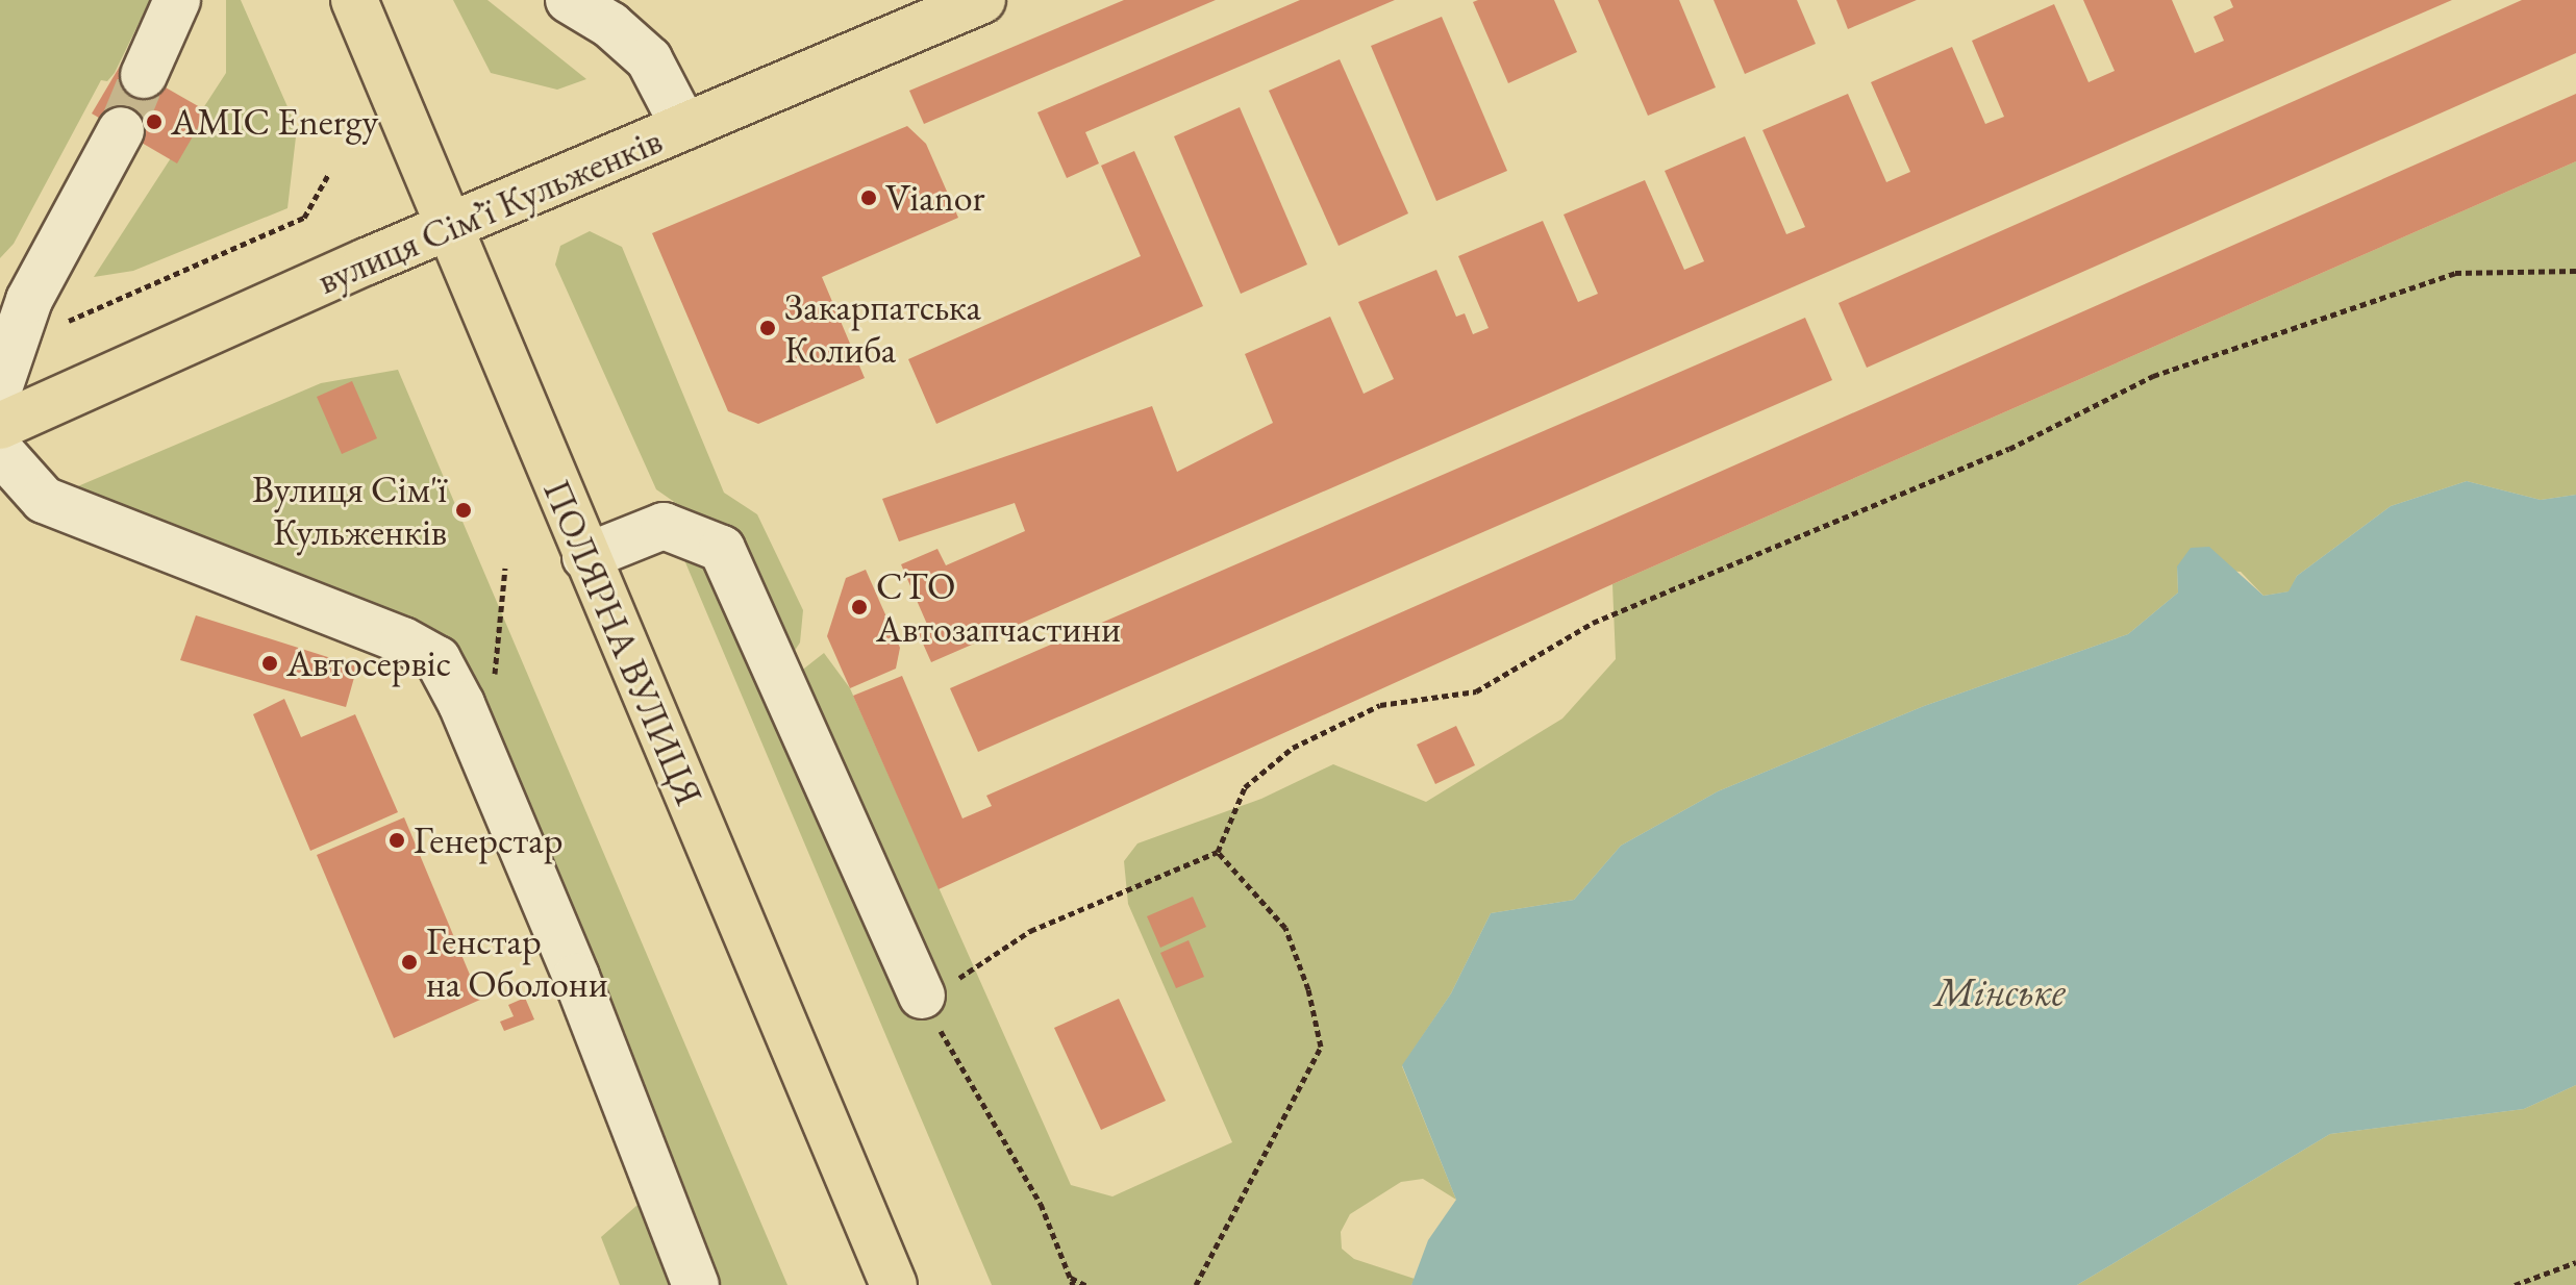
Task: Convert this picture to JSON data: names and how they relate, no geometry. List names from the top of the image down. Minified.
{"streets":{"main road":["вулиця Сімʼї Кульженків","ПОЛЯРНА ВУЛИЦЯ"]},"crossings":[["вулиця Сімʼї Кульженків","ПОЛЯРНА ВУЛИЦЯ"]],"water":["Мінське"],"places":["AMIC Energy","Vianor","Закарпатська Колиба","Вулиця Сім'ї Кульженків","СТО Автозапчастини","Автосервіс","Генерстар","Генстар на Оболони"]}
